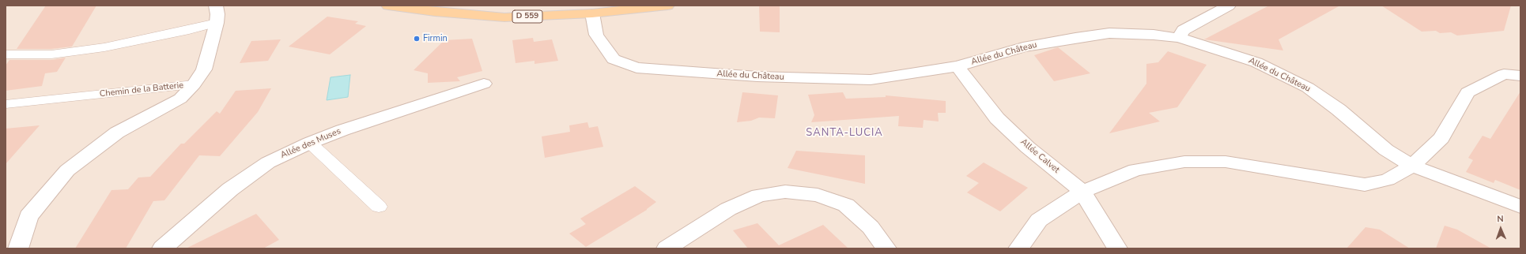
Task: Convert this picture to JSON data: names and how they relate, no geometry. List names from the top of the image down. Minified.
{"streets":{"main road":["D 559"],"street":["Allée du Château","Chemin de la Batterie","Allée des Muses","Allée Calvet"]},"crossings":[["D 559","Allée du Château"],["Allée du Château","Allée Calvet"]],"districts":["SANTA-LUCIA"],"places":["Firmin"],"north":"top"}
